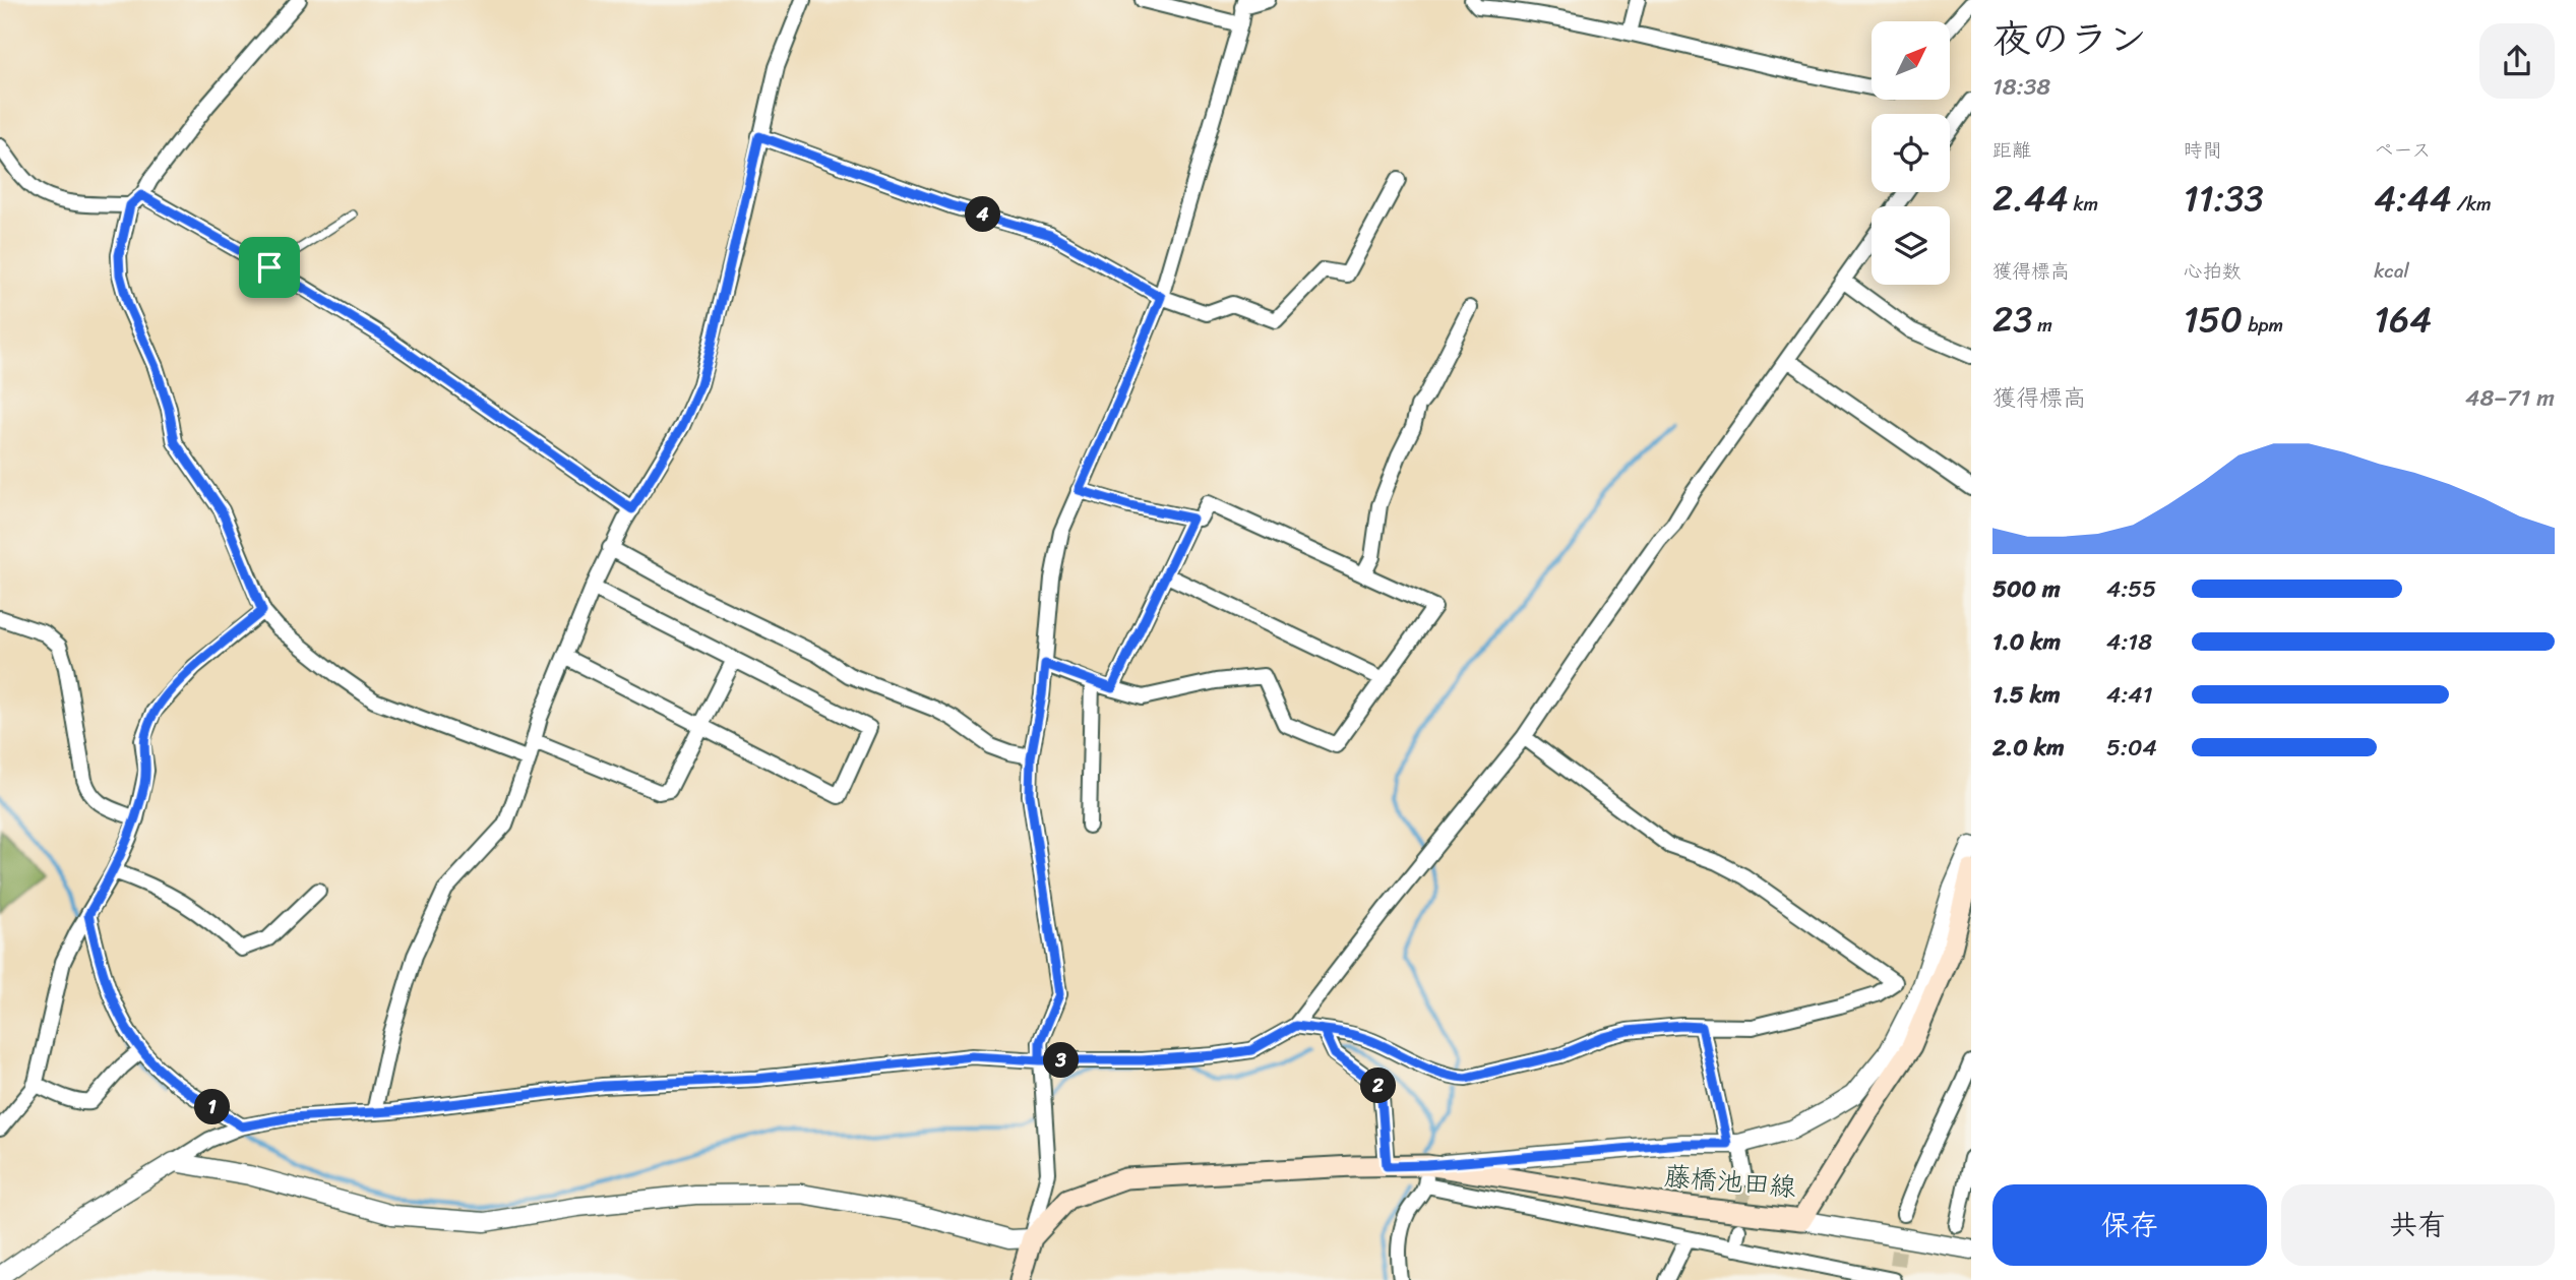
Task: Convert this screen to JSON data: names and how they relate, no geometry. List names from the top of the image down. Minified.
{"streets":{"main road":["藤橋池田線"]},"north":"top right","page":{"heading":["夜のラン","18:38"],"stats":[["距離","2.44 km"],["時間","11:33"],["ペース","4:44 /km"],["獲得標高","23 m"],["心拍数","150 bpm"],["kcal","164"]],"pins":["4","3","2","1"],"chart":["獲得標高","48–71 m"],"list":[{"name":"500 m","note":"4:55"},{"name":"1.0 km","note":"4:18"},{"name":"1.5 km","note":"4:41"},{"name":"2.0 km","note":"5:04"}],"buttons":["保存","共有"]}}
